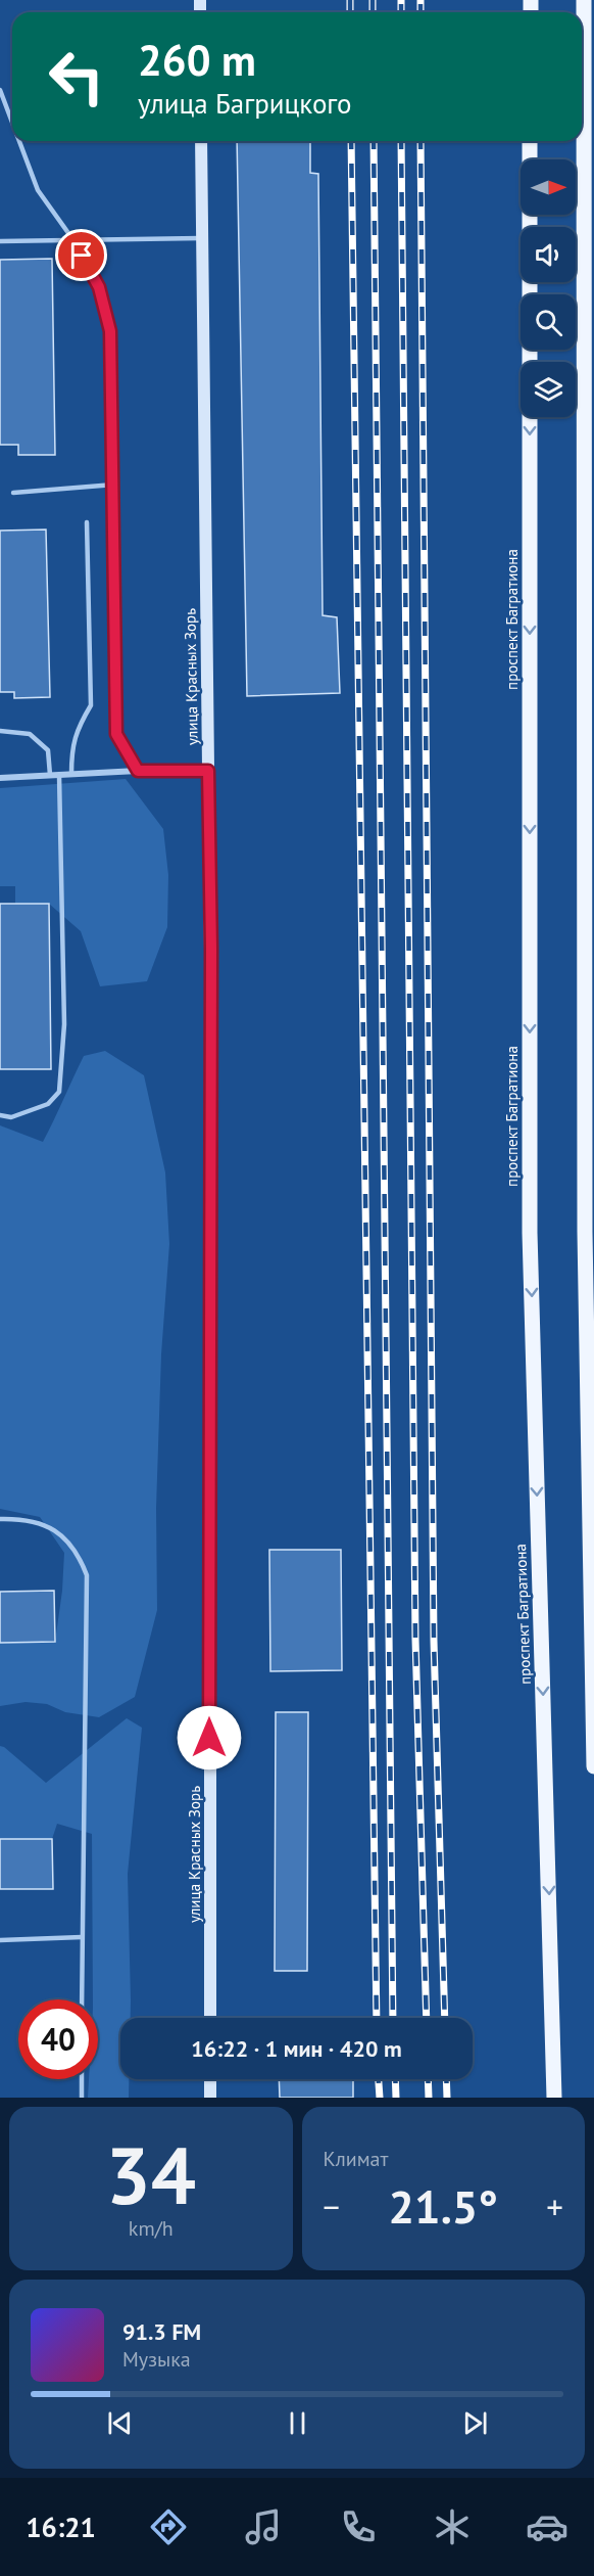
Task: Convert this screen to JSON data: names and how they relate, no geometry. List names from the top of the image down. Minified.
{"streets":{"main road":["проспект Багратиона"],"street":["улица Красных Зорь"]},"north":"right","page":{"turn":["260 m","улица Багрицкого"],"limit":"40","trip":"16:22 · 1 мин · 420 m","tile":[["34","km/h"],"Климат"],"heat":["−","21.5°","+"],"song":["91.3 FM","Музыка"],"tabs":"16:21"}}
